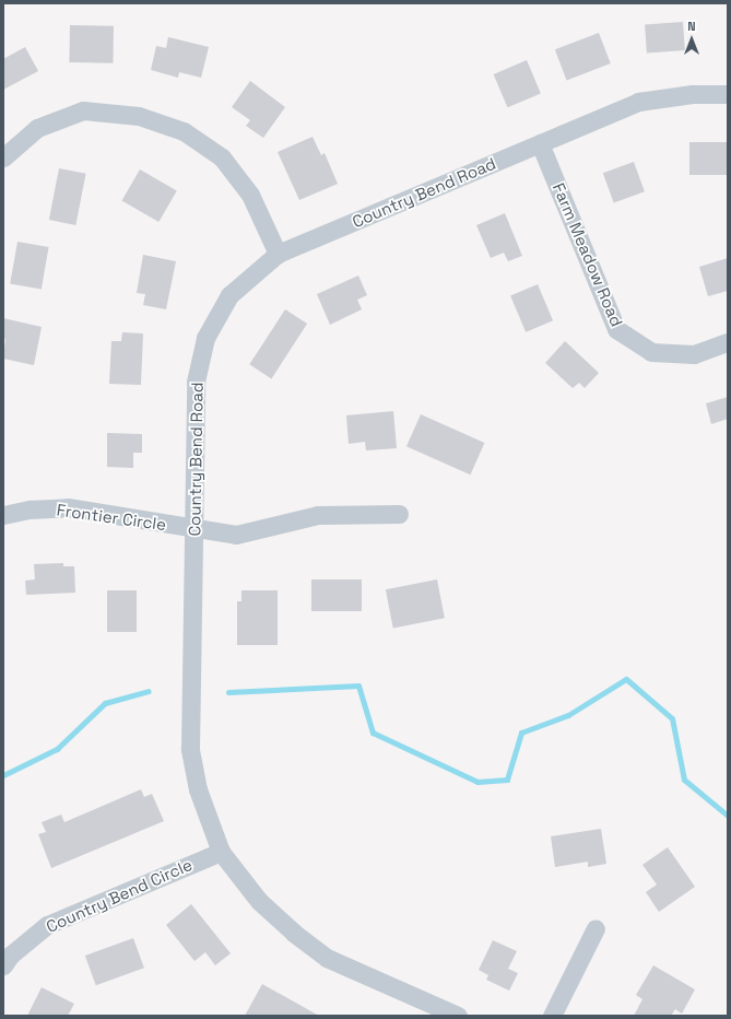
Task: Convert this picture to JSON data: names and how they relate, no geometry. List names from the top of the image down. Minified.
{"streets":{"street":["Country Bend Road","Farm Meadow Road","Frontier Circle","Country Bend Circle"]},"crossings":[["Country Bend Road","Farm Meadow Road"],["Country Bend Road","Frontier Circle"],["Country Bend Road","Country Bend Circle"]],"north":"top"}
